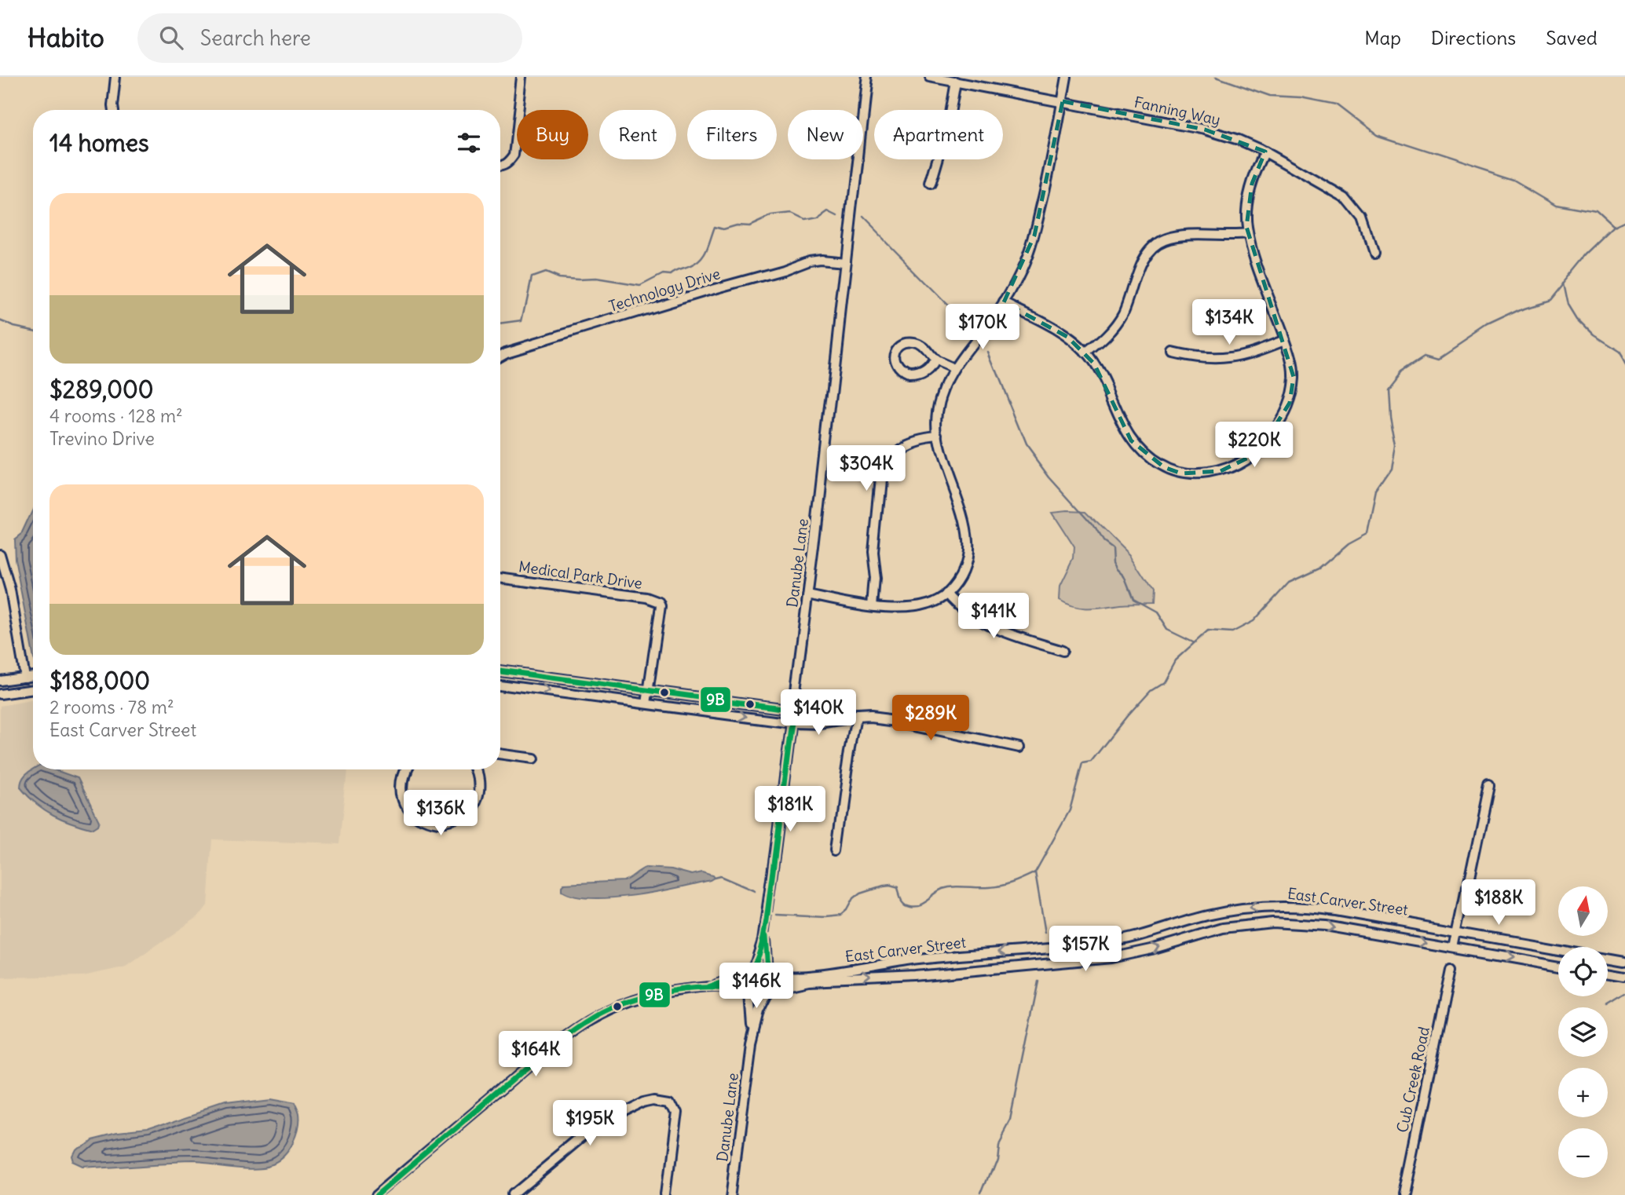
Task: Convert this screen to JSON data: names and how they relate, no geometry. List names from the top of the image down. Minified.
{"streets":{"street":["Fanning Way","Technology Drive","Danube Lane","Medical Park Drive","East Carver Street","Cub Creek Road"]},"crossings":[["Technology Drive","Danube Lane"],["Danube Lane","East Carver Street"]],"lines":["transit line 9B"],"north":"top","page":{"header":"Habito","search":"Search here","nav":["Map","Directions","Saved"],"chip":["Buy","Rent","Filters","New","Apartment"],"heading":"14 homes","list":[{"name":"$289,000","note":"4 rooms · 128 m² · Trevino Drive"},{"name":"$188,000","note":"2 rooms · 78 m² · East Carver Street"}],"price":["$134K","$170K","$220K","$304K","$141K","$140K","$289K","$181K","$136K","$188K","$157K","$146K","$164K","$195K"],"map_buttons":["+","−"]}}
